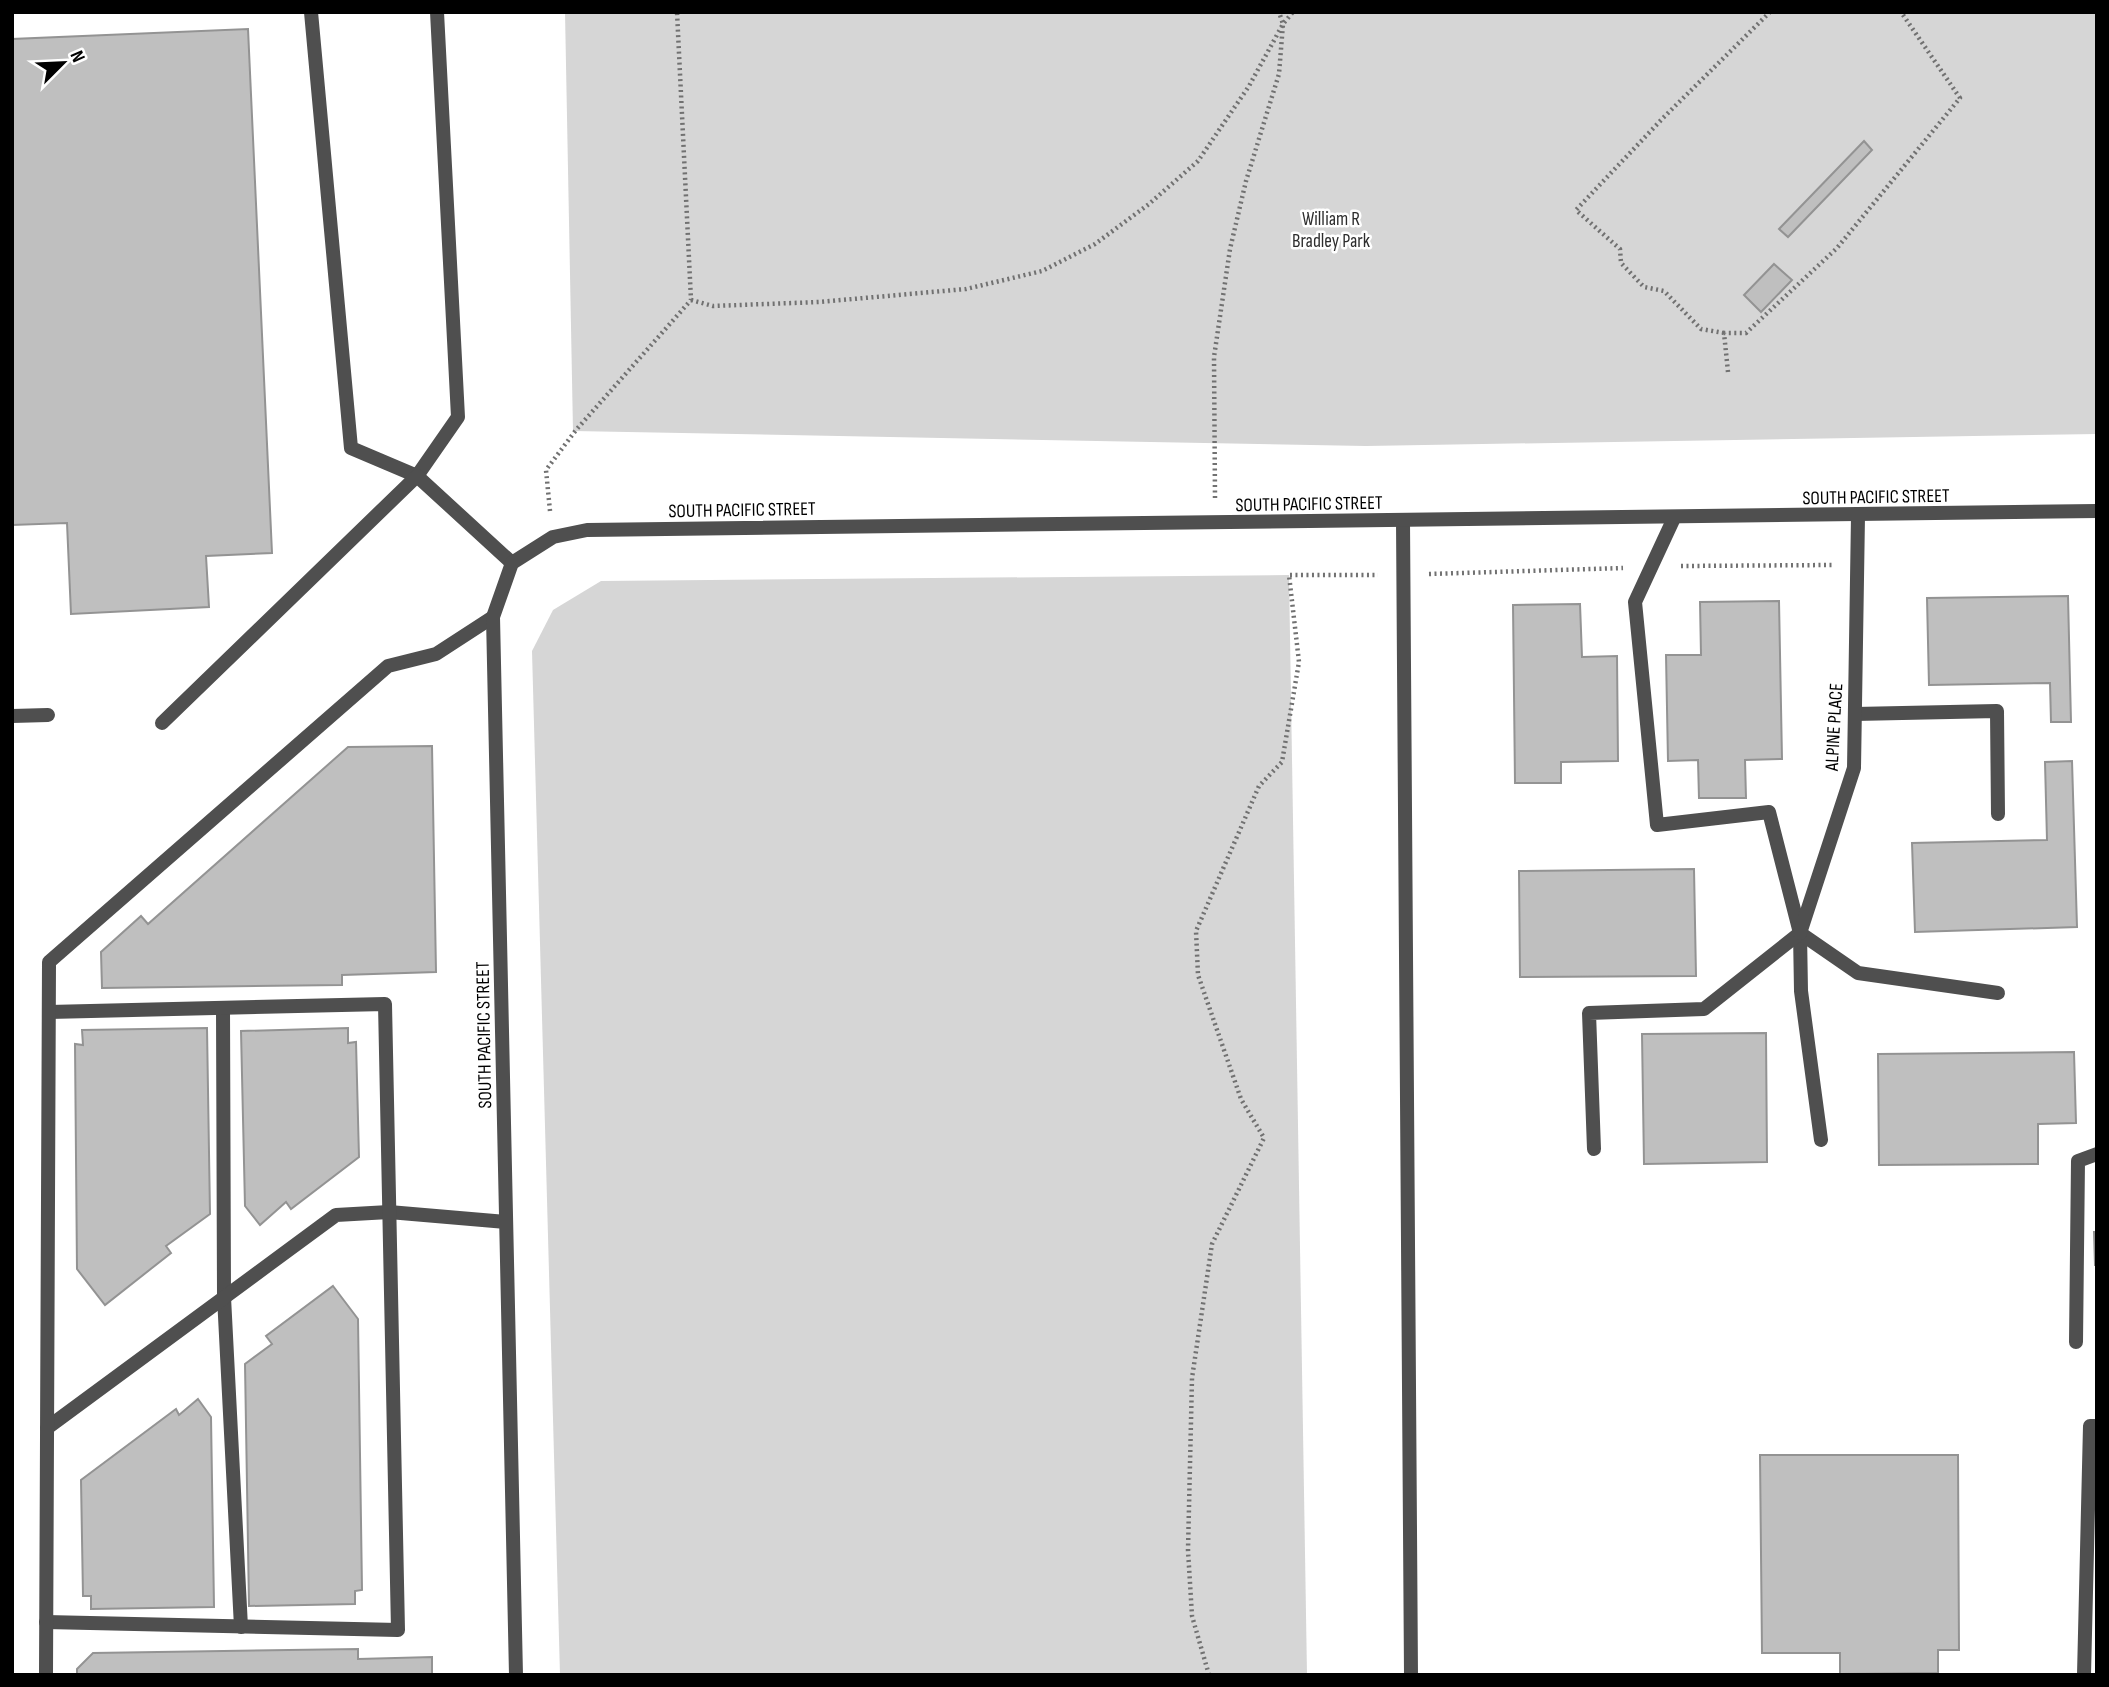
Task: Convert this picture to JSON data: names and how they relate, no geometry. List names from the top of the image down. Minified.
{"streets":{"street":["SOUTH PACIFIC STREET","ALPINE PLACE"]},"crossings":[["SOUTH PACIFIC STREET","ALPINE PLACE"]],"parks":["William R Bradley Park"],"north":"top right"}
